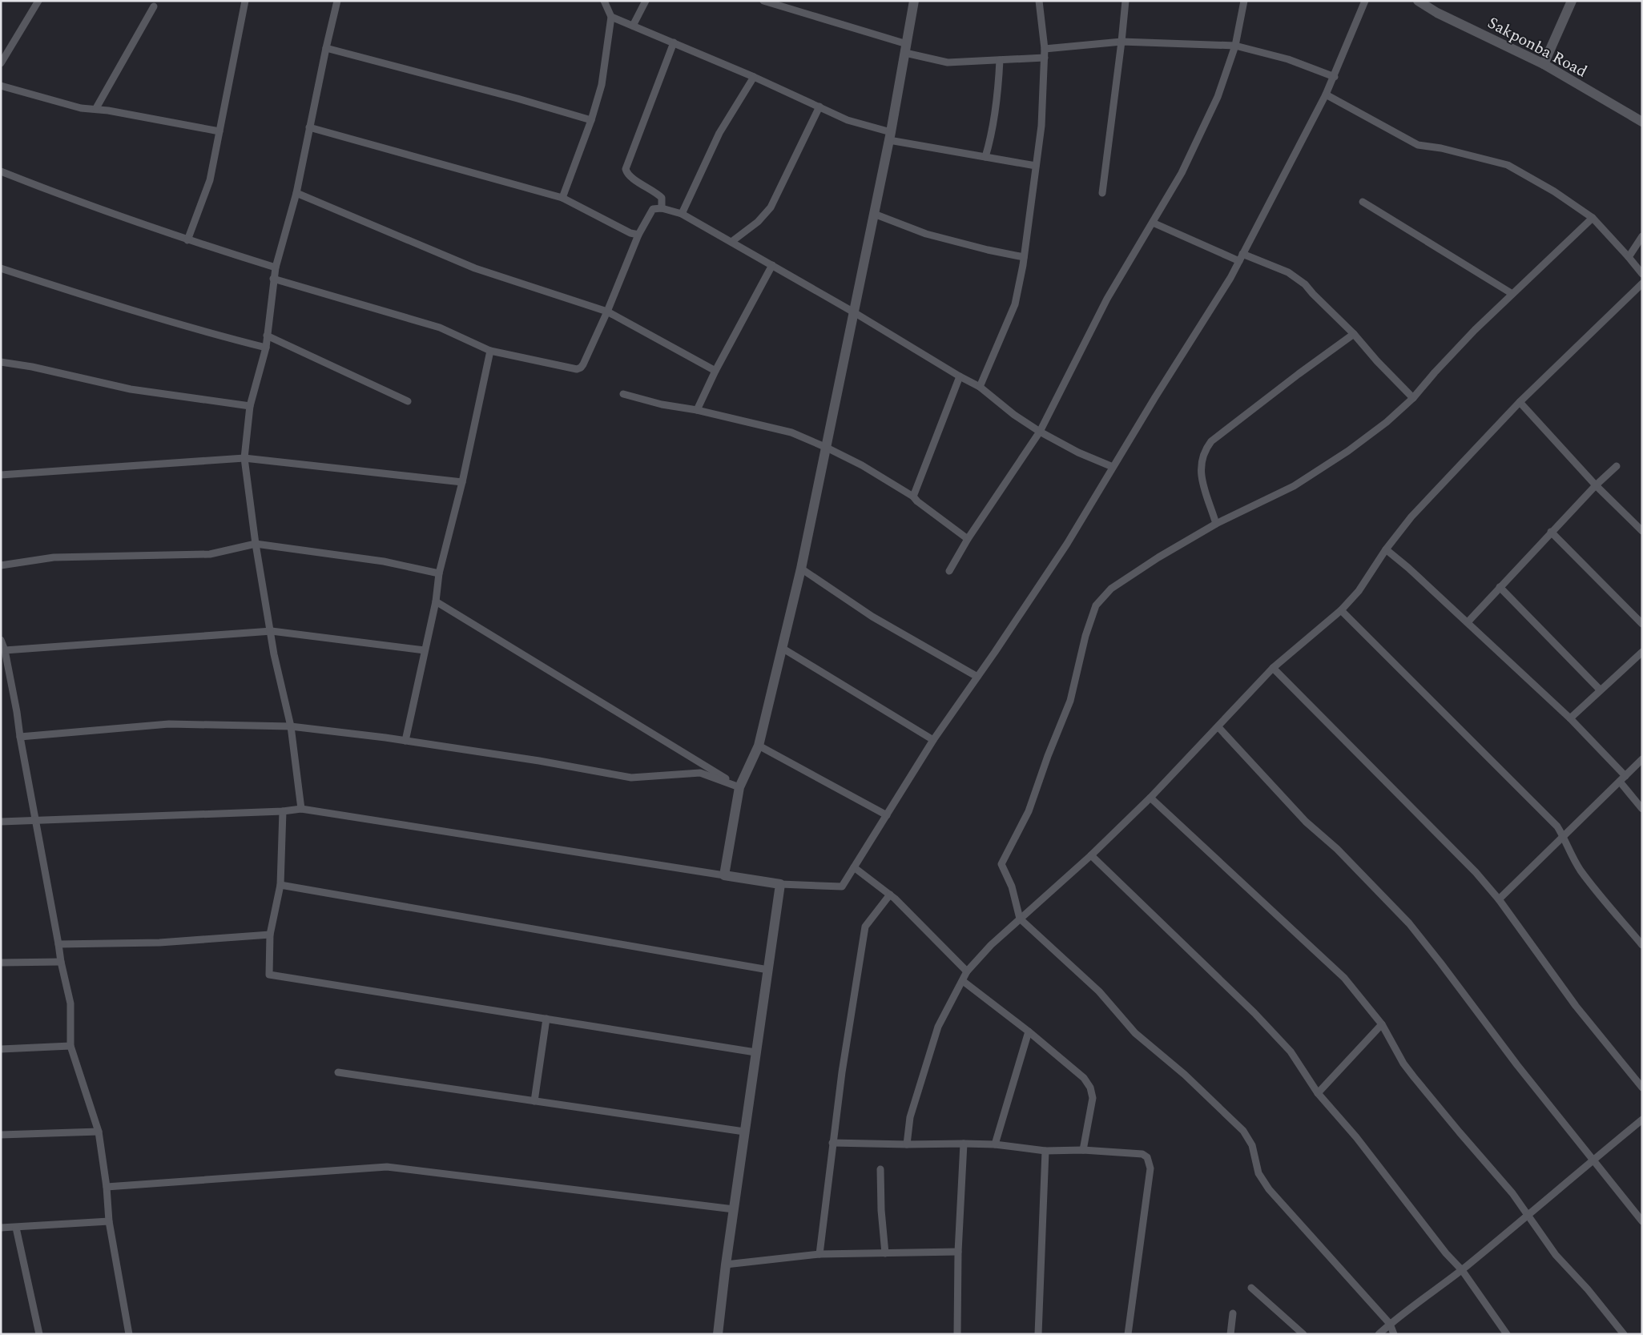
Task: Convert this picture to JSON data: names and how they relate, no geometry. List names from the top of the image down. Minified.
{"streets":{"street":["Sakponba Road"]}}
